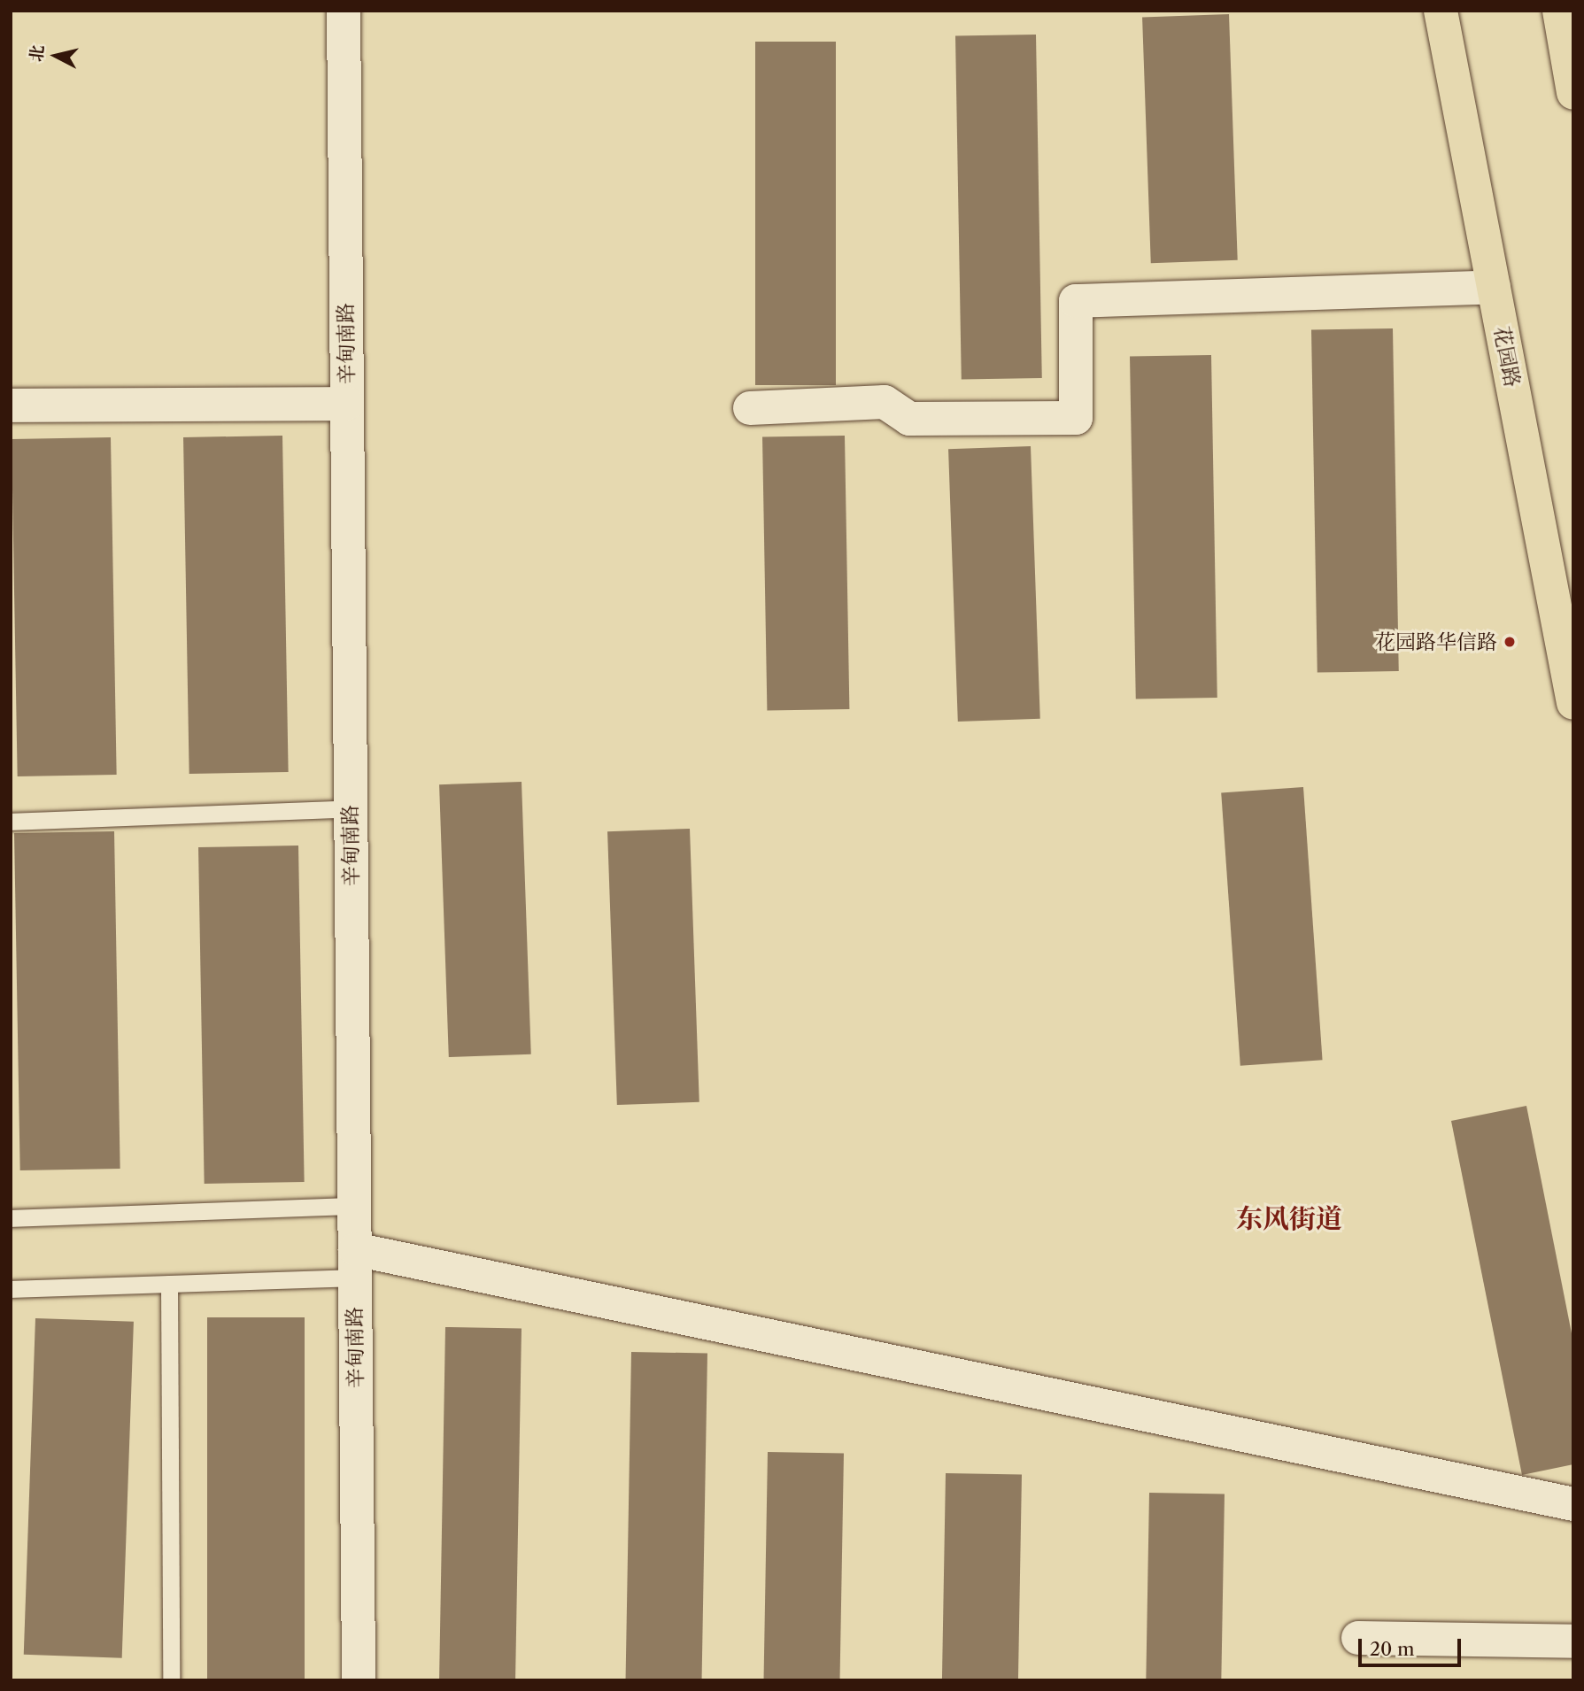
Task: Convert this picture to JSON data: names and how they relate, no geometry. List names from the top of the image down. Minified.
{"streets":{"main road":["花园路"],"street":["辛甸南路"]},"districts":["东风街道"],"places":["花园路华信路"],"scale_bar":"20 m","north":"left"}
